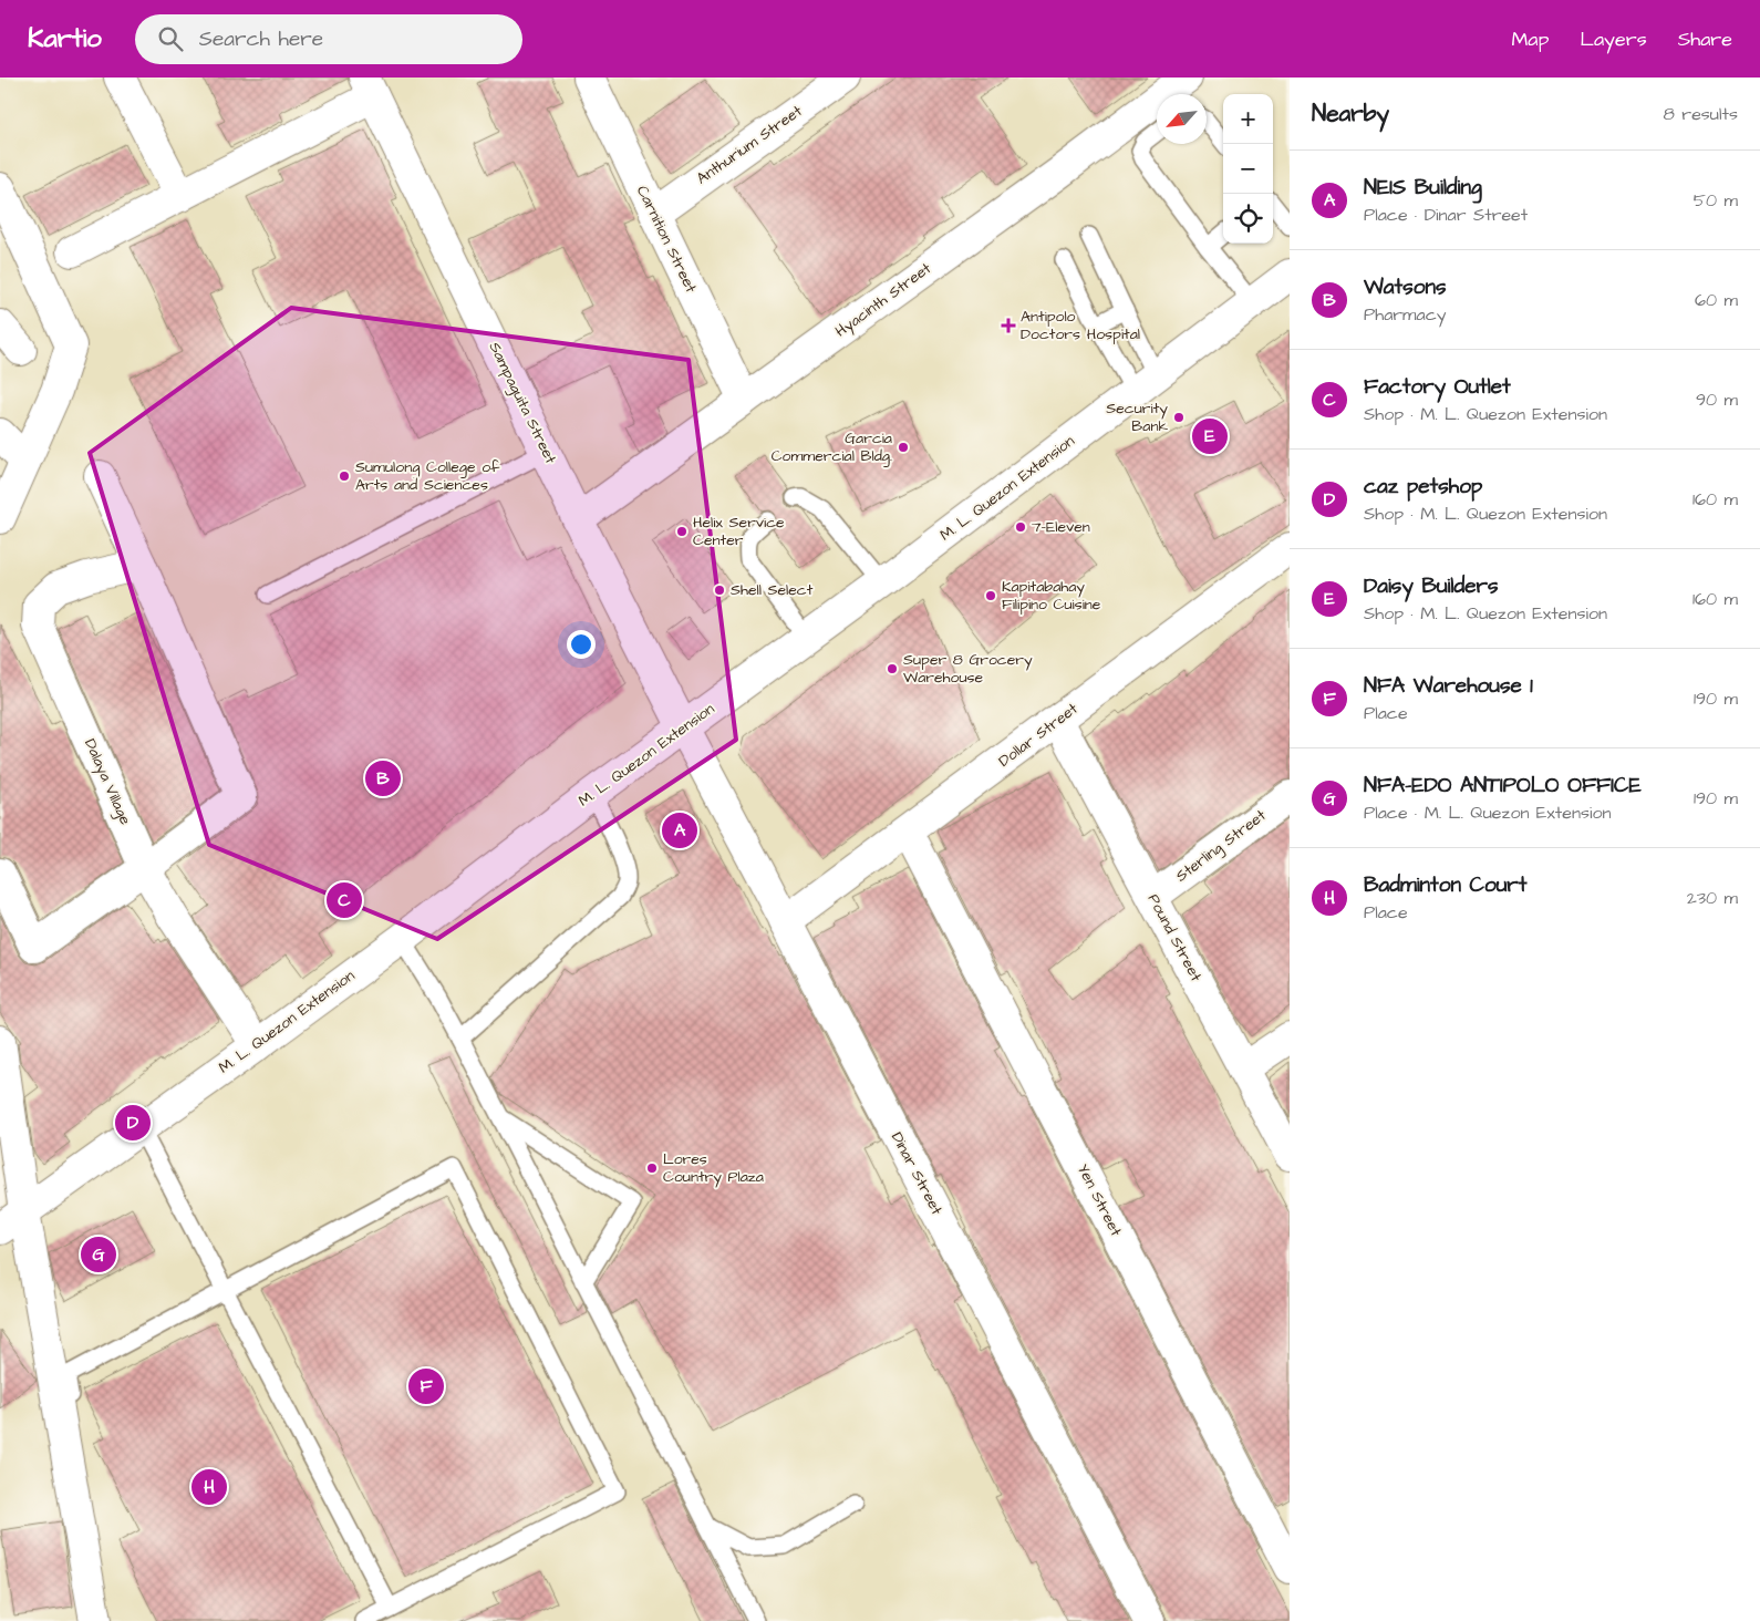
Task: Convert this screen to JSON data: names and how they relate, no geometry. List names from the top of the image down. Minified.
{"streets":{"street":["Anthurium Street","Carnition Street","Hyacinth Street","Sampaguita Street","M. L. Quezon Extension","Dollar Street","Dalaya Village","Sterling Street","Pound Street","Dinar Street","Yen Street"]},"crossings":[["Anthurium Street","Carnition Street"],["Carnition Street","Hyacinth Street"],["Hyacinth Street","Sampaguita Street"],["Sampaguita Street","M. L. Quezon Extension"],["Sampaguita Street","Dinar Street"],["M. L. Quezon Extension","Dalaya Village"],["M. L. Quezon Extension","Dinar Street"],["Dollar Street","Pound Street"],["Dollar Street","Dinar Street"],["Dollar Street","Yen Street"],["Sterling Street","Pound Street"]],"places":{"health":["Antipolo Doctors Hospital"],"other":["Security Bank","Garcia Commercial Bldg.","Sumulong College of Arts and Sciences","7-Eleven","Helix Service Center","Shell Select","Kapitabahay Filipino Cuisine","Super 8 Grocery Warehouse","Lores Country Plaza"]},"north":"bottom left","page":{"header":"Kartio","search":"Search here","nav":["Map","Layers","Share"],"heading":["Nearby","8 results"],"map_buttons":["+","−"],"list":[{"mark":"A","name":"NEIS Building","note":"Place · Dinar Street","value":"50 m"},{"mark":"B","name":"Watsons","note":"Pharmacy","value":"60 m"},{"mark":"C","name":"Factory Outlet","note":"Shop · M. L. Quezon Extension","value":"90 m"},{"mark":"D","name":"caz petshop","note":"Shop · M. L. Quezon Extension","value":"160 m"},{"mark":"E","name":"Daisy Builders","note":"Shop · M. L. Quezon Extension","value":"160 m"},{"mark":"F","name":"NFA Warehouse 1","note":"Place","value":"190 m"},{"mark":"G","name":"NFA-EDO ANTIPOLO OFFICE","note":"Place · M. L. Quezon Extension","value":"190 m"},{"mark":"H","name":"Badminton Court","note":"Place","value":"230 m"}],"pins":["E","B","A","C","D","G","F","H"]}}
